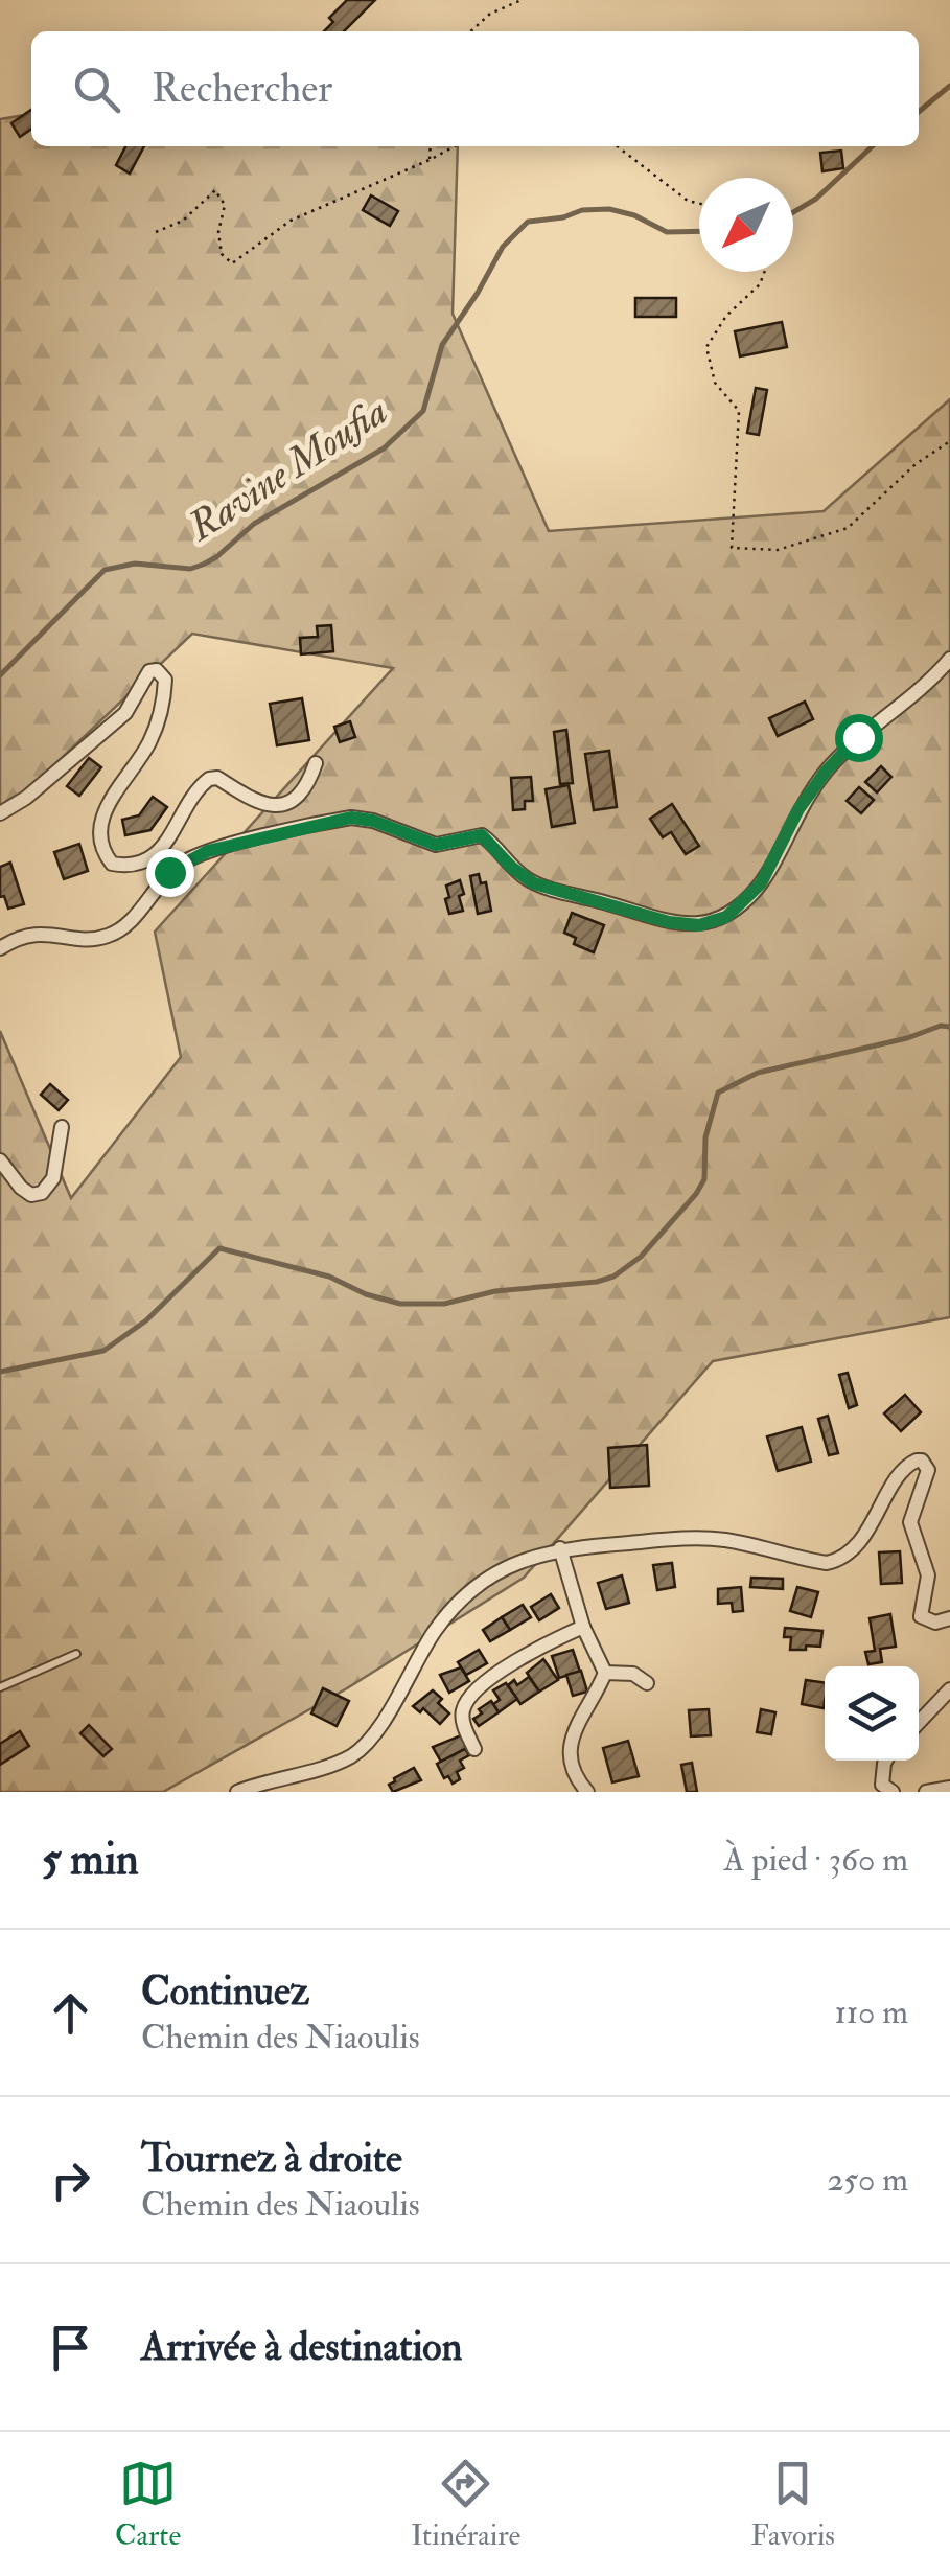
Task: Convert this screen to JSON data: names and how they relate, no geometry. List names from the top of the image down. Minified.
{"water":["Ravine Moufia"],"north":"bottom left","page":{"search":"Rechercher","heading":["5 min","À pied · 360 m"],"list":[["Continuez","Chemin des Niaoulis","110 m"],["Tournez à droite","Chemin des Niaoulis","250 m"],"Arrivée à destination"],"nav":["Carte","Itinéraire","Favoris"]}}
